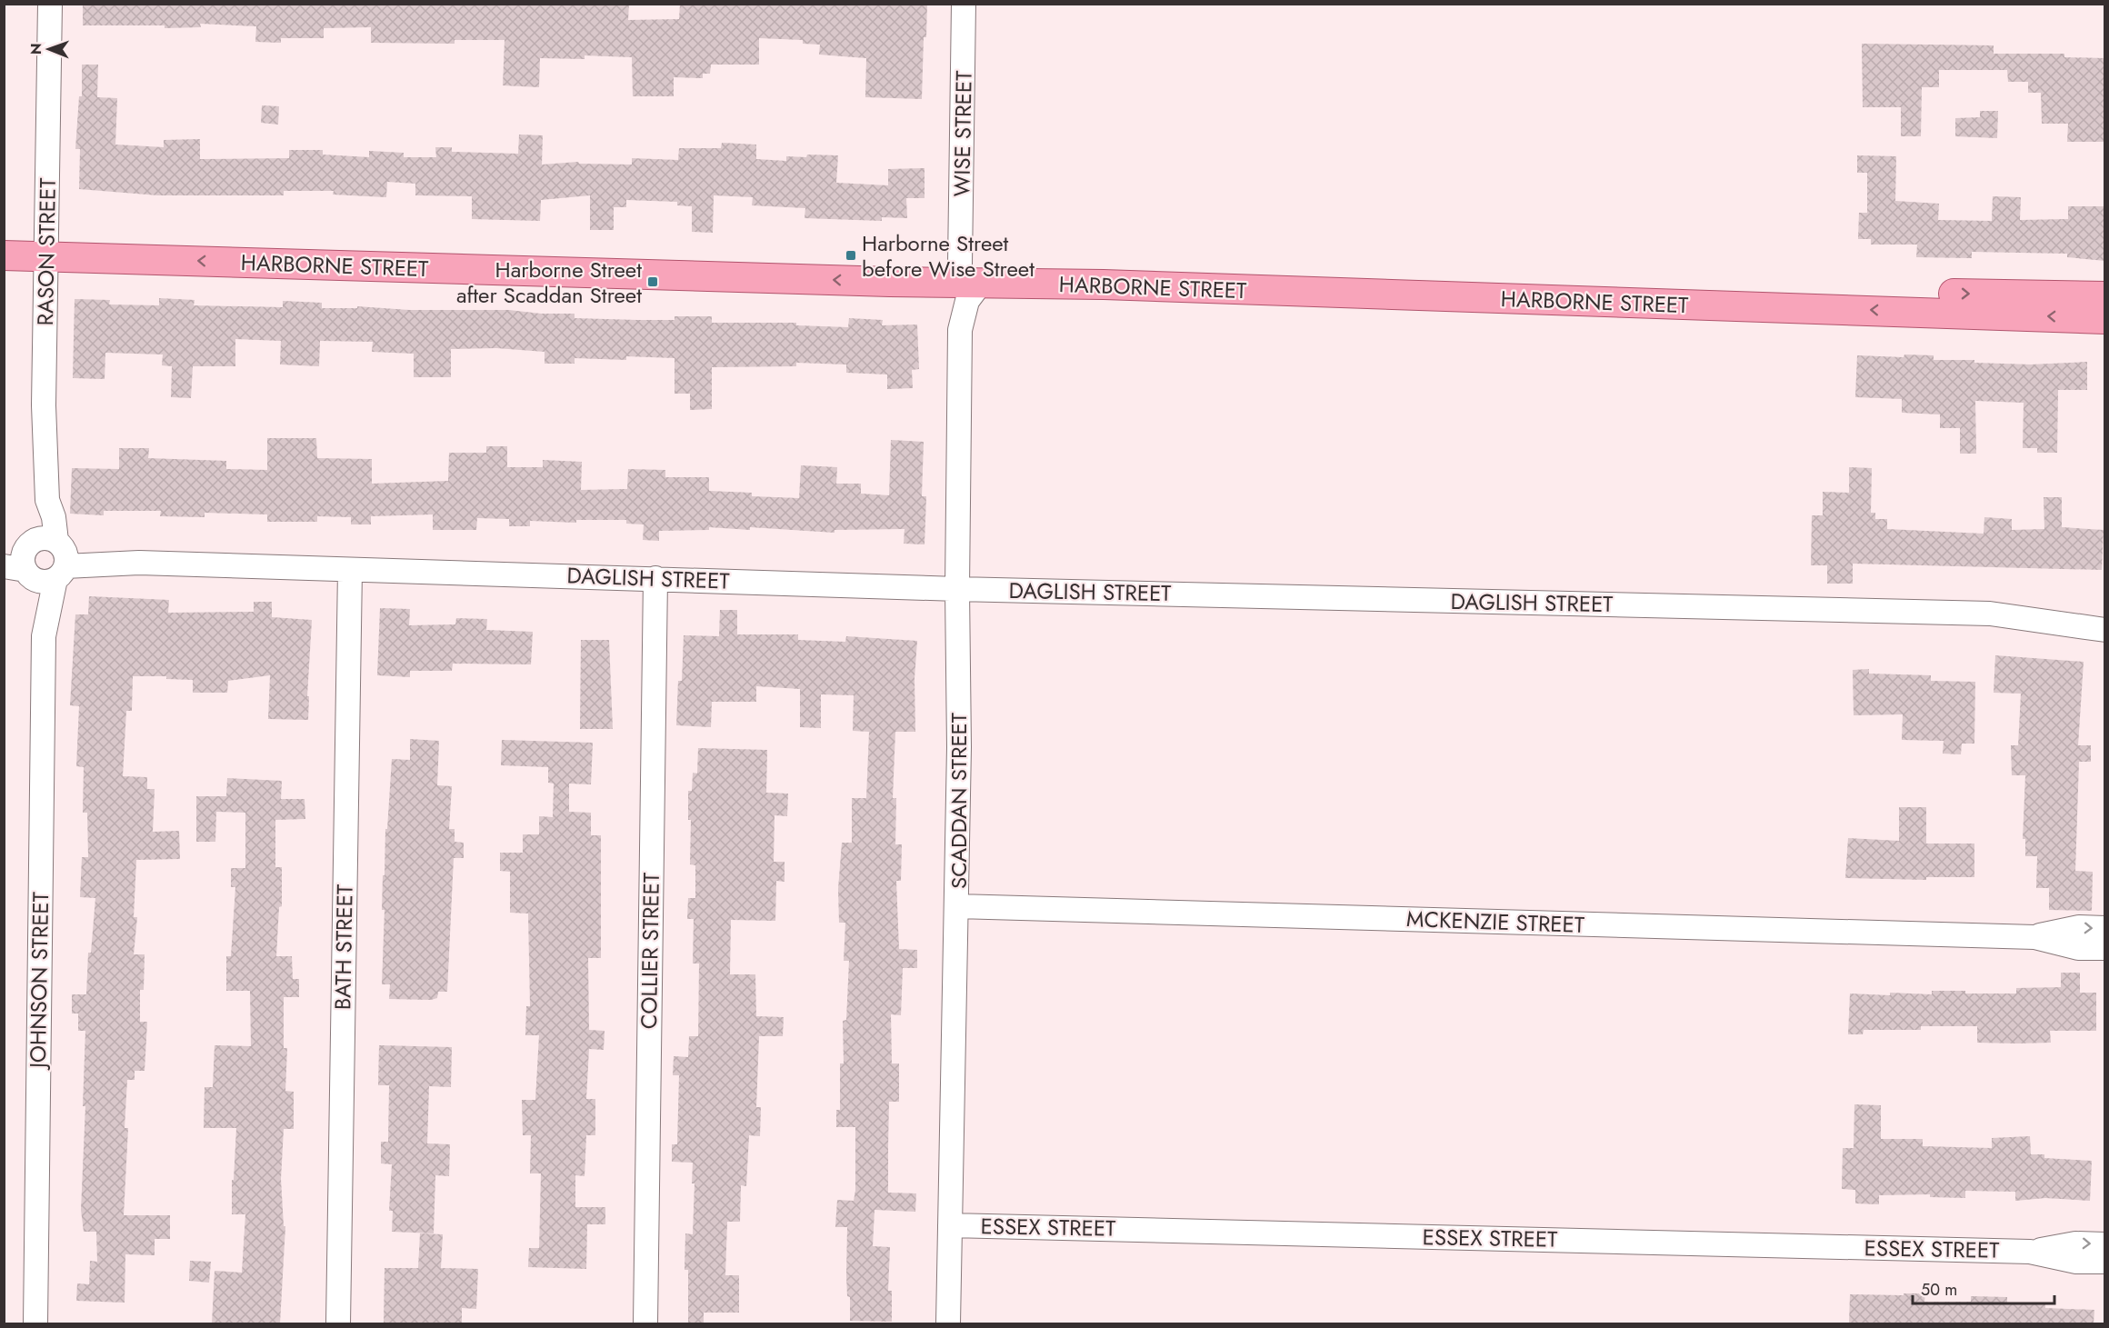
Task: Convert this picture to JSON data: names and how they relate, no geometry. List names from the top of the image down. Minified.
{"streets":{"main road":["HARBORNE STREET"],"street":["WISE STREET","RASON STREET","DAGLISH STREET","SCADDAN STREET","MCKENZIE STREET","BATH STREET","COLLIER STREET","JOHNSON STREET","ESSEX STREET"]},"crossings":[["WISE STREET","HARBORNE STREET"],["RASON STREET","HARBORNE STREET"],["RASON STREET","DAGLISH STREET"],["RASON STREET","JOHNSON STREET"],["HARBORNE STREET","SCADDAN STREET"],["DAGLISH STREET","SCADDAN STREET"],["DAGLISH STREET","BATH STREET"],["DAGLISH STREET","COLLIER STREET"],["DAGLISH STREET","JOHNSON STREET"],["SCADDAN STREET","MCKENZIE STREET"],["SCADDAN STREET","ESSEX STREET"]],"places":{"transit":["Harborne Street before Wise Street","Harborne Street after Scaddan Street"]},"scale_bar":"50 m","north":"left"}
